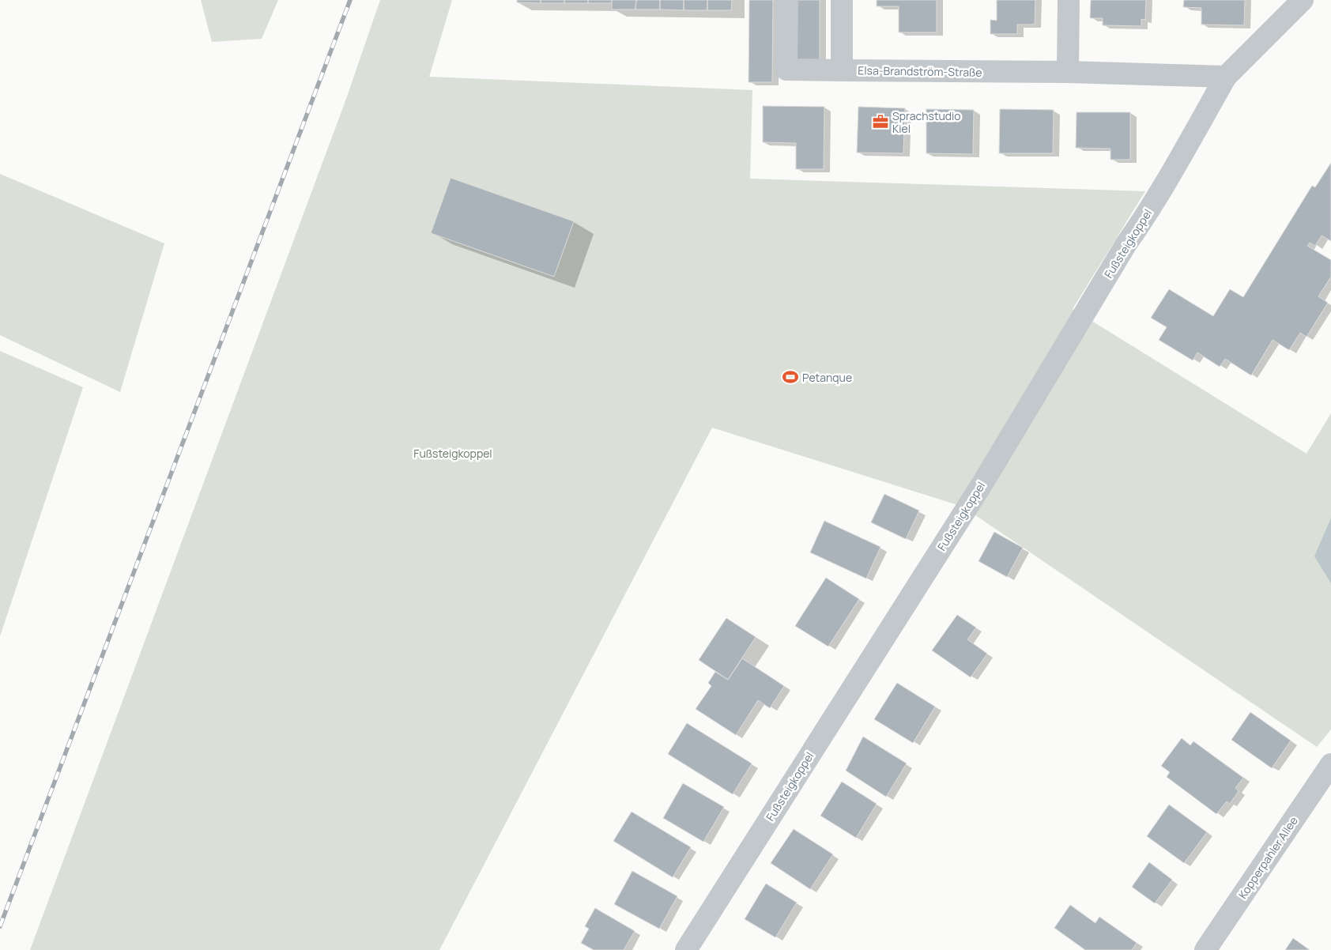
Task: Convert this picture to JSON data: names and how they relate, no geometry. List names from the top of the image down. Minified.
{"streets":{"street":["Elsa-Brandström-Straße","Fußsteigkoppel","Kopperpahler Allee"]},"crossings":[["Elsa-Brandström-Straße","Fußsteigkoppel"]],"parks":["Fußsteigkoppel"],"places":{"office":["Sprachstudio Kiel"],"sports":["Petanque"]}}
